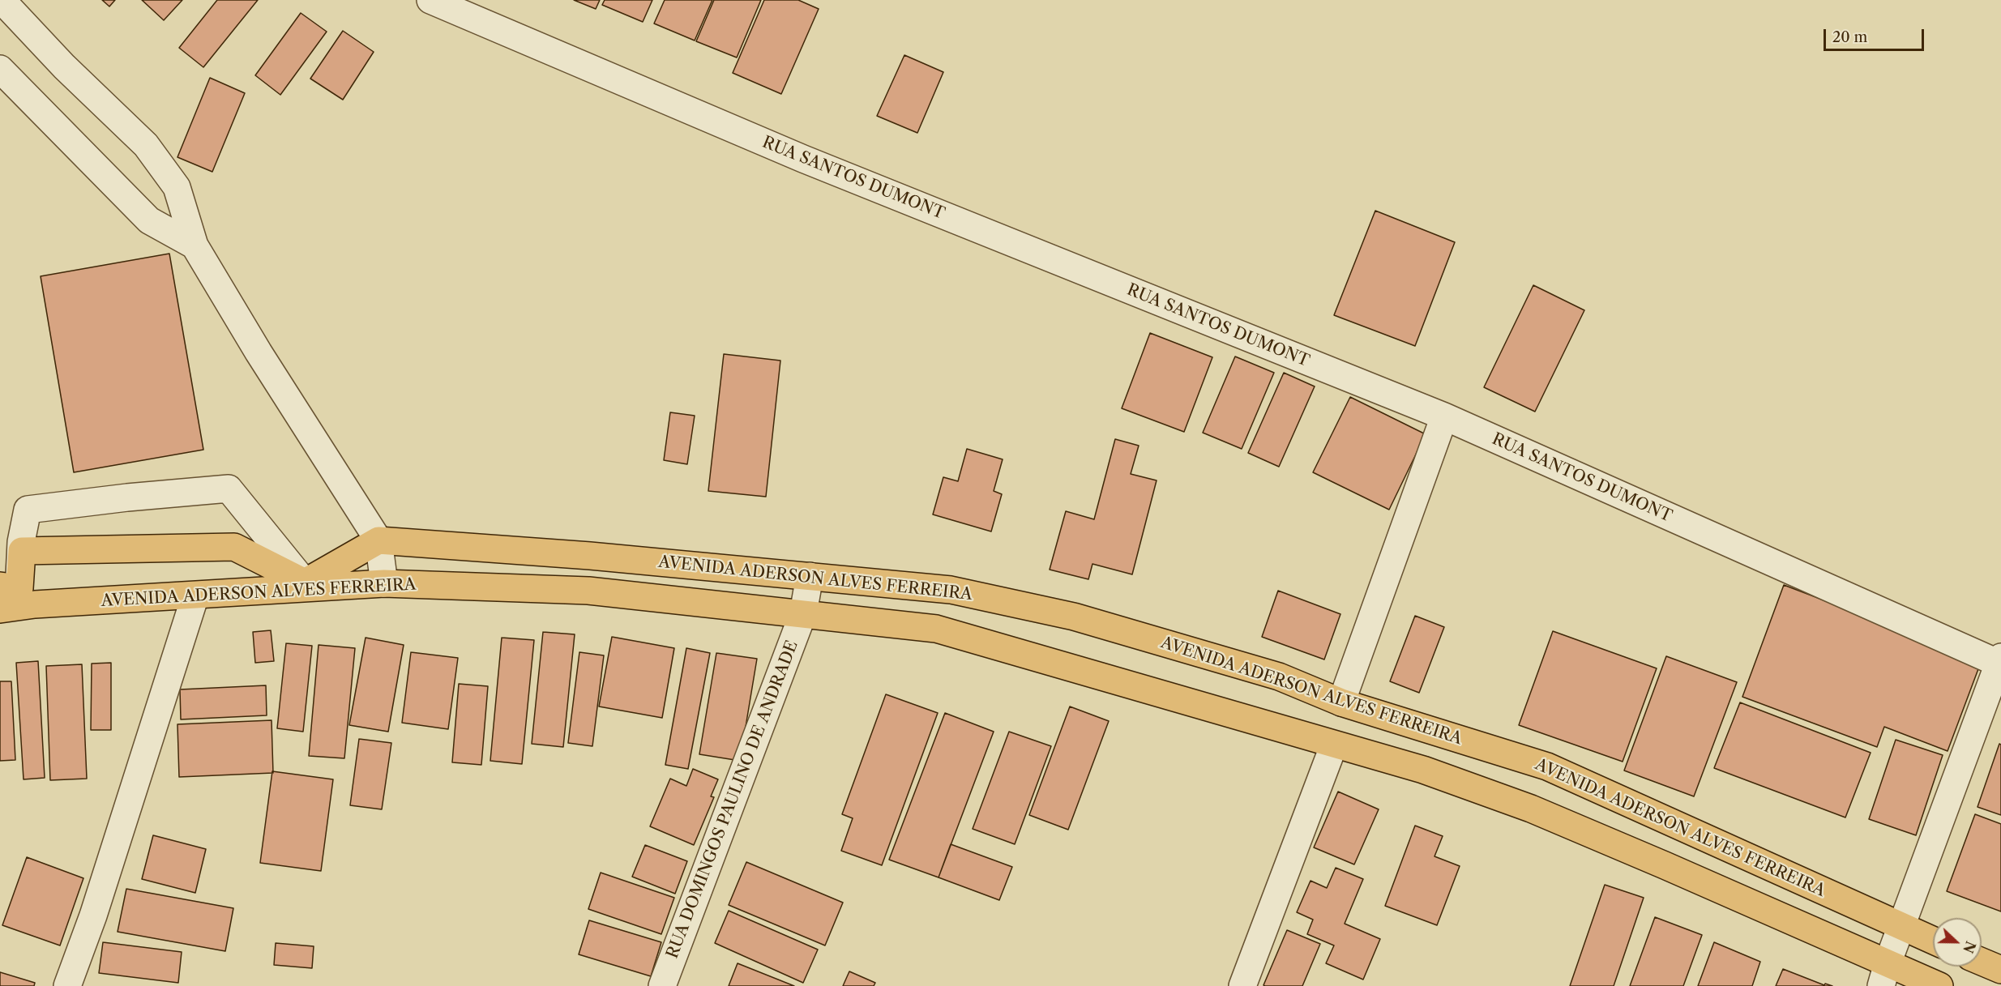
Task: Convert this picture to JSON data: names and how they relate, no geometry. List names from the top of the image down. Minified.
{"streets":{"main road":["AVENIDA ADERSON ALVES FERREIRA"],"street":["RUA SANTOS DUMONT","RUA DOMINGOS PAULINO DE ANDRADE"]},"crossings":[["AVENIDA ADERSON ALVES FERREIRA","RUA DOMINGOS PAULINO DE ANDRADE"]],"scale_bar":"20 m","north":"right"}
